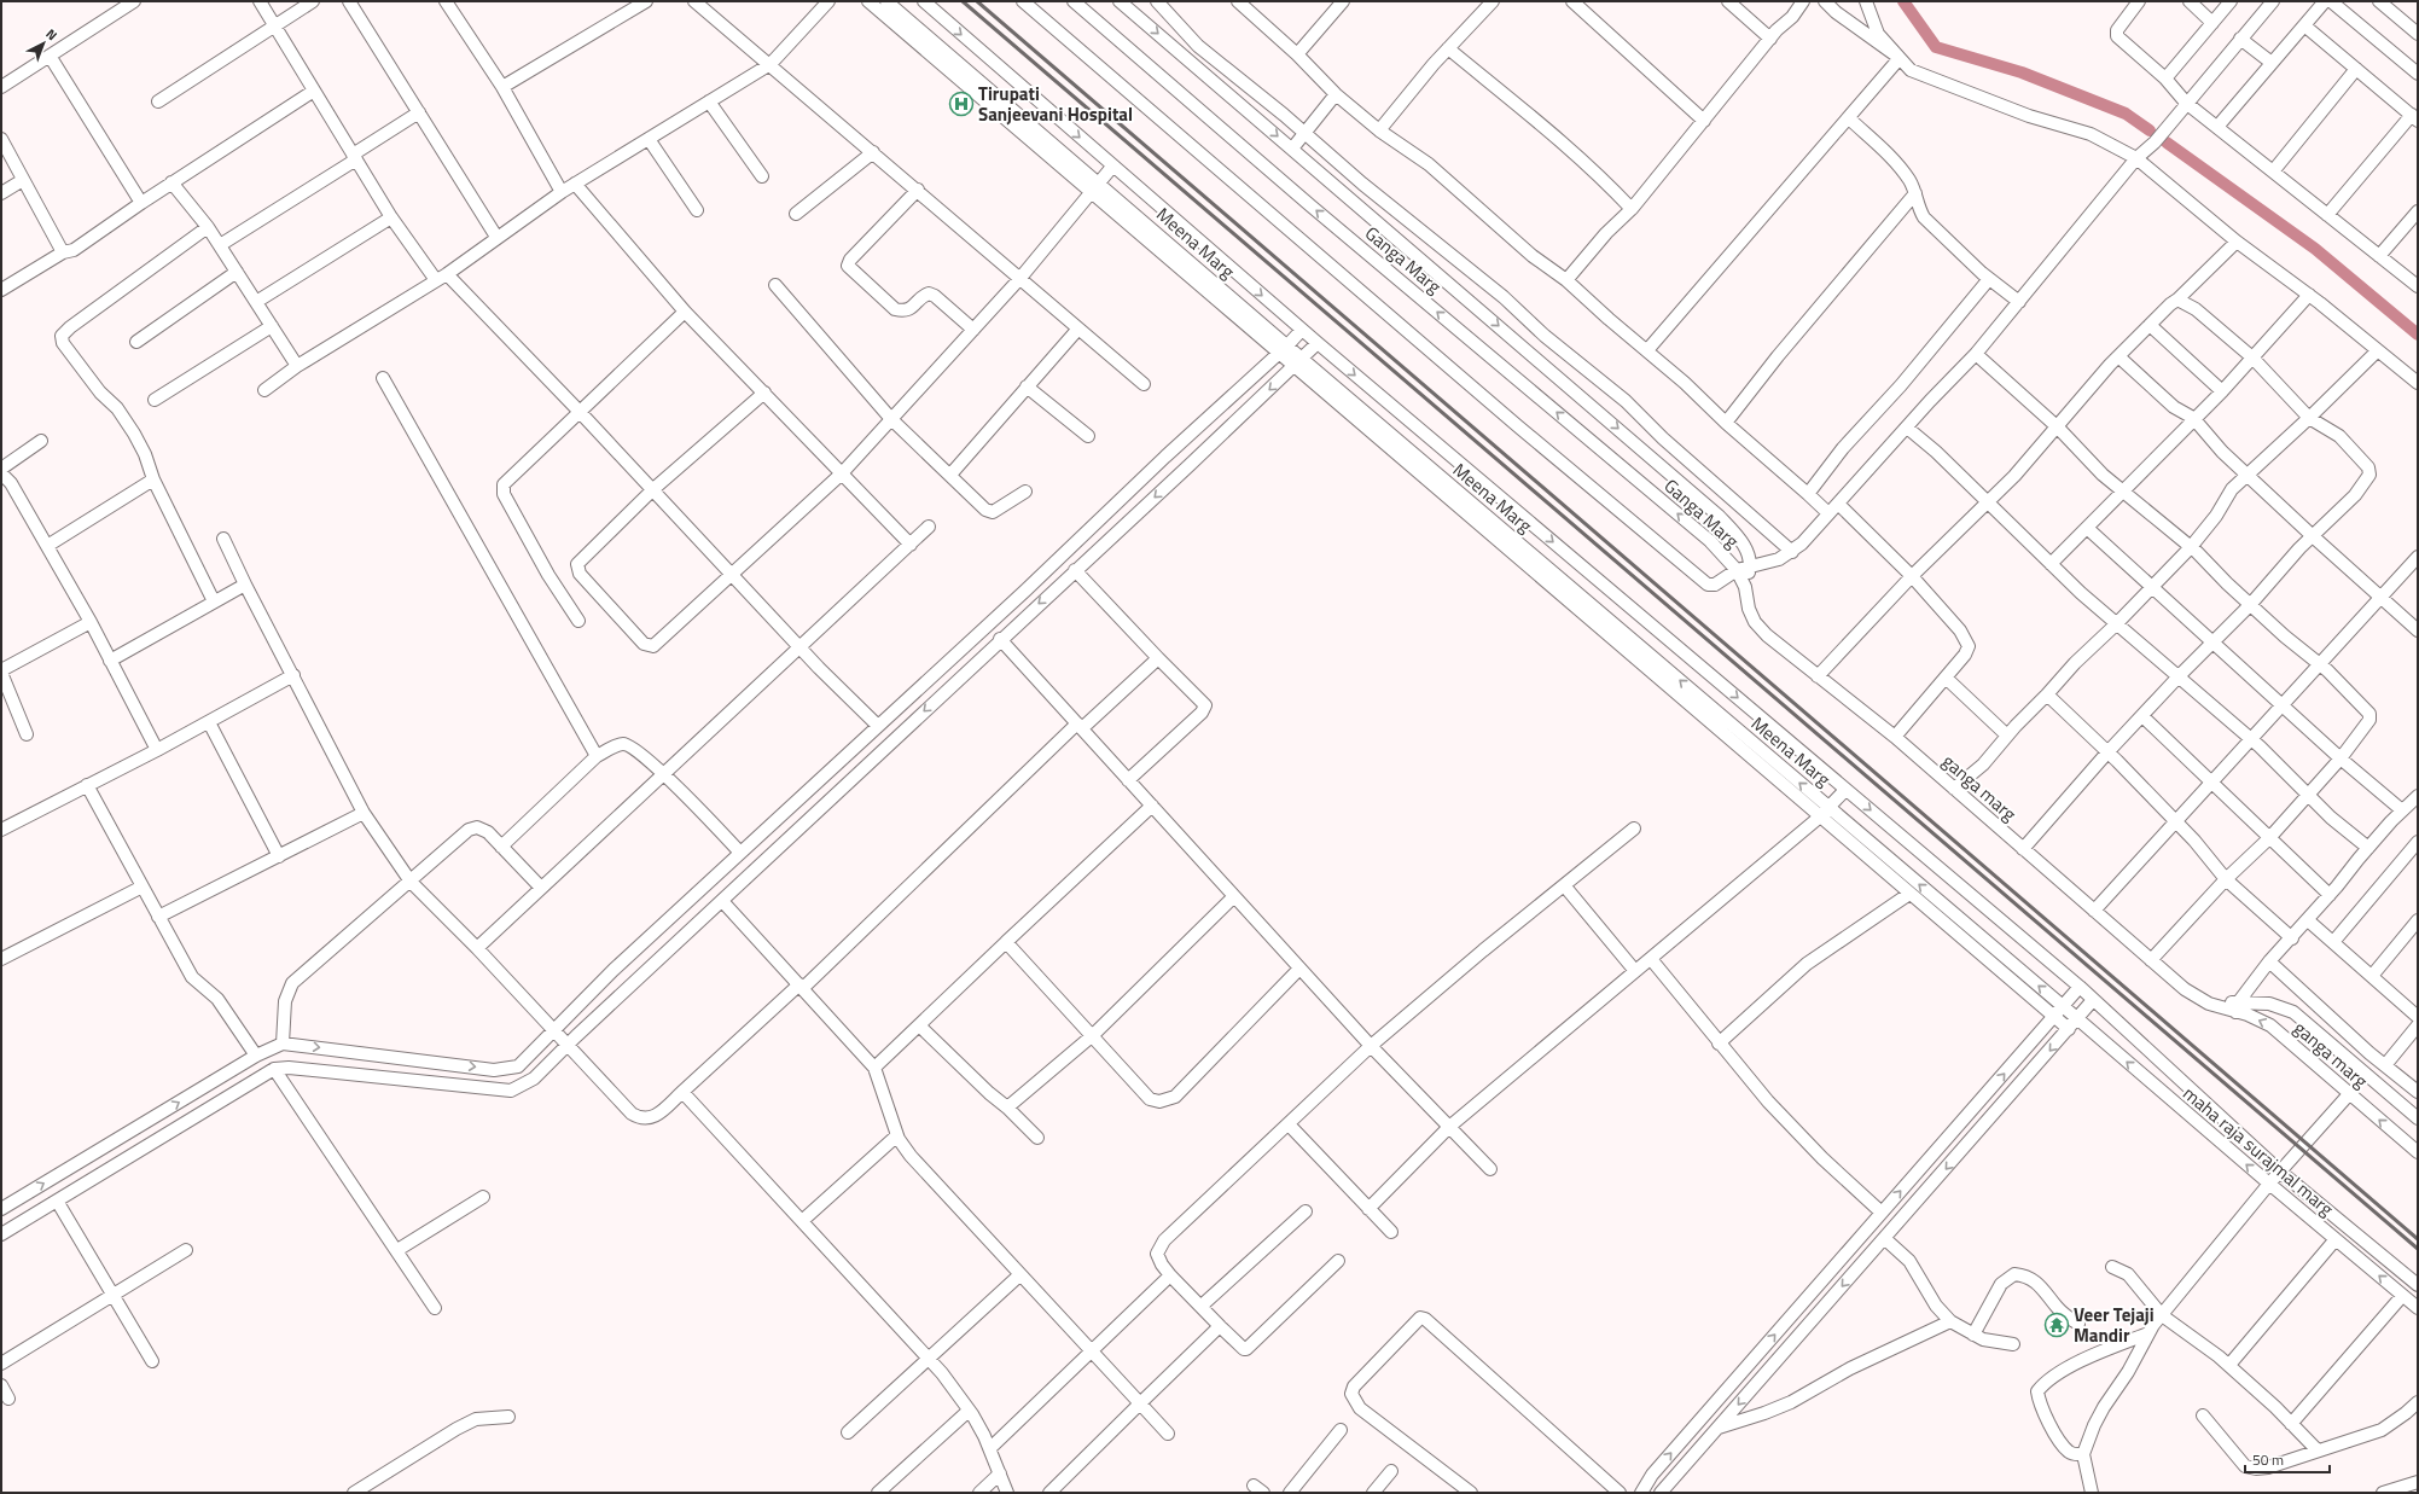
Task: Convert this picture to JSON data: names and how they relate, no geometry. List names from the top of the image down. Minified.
{"streets":{"street":["Meena Marg","Ganga Marg","ganga marg","maha raja surajmal marg"]},"crossings":[["Meena Marg","maha raja surajmal marg"],["Ganga Marg","ganga marg"]],"places":{"hospital":["Tirupati Sanjeevani Hospital"],"temple":["Veer Tejaji Mandir"]},"scale_bar":"50 m","north":"top right"}
